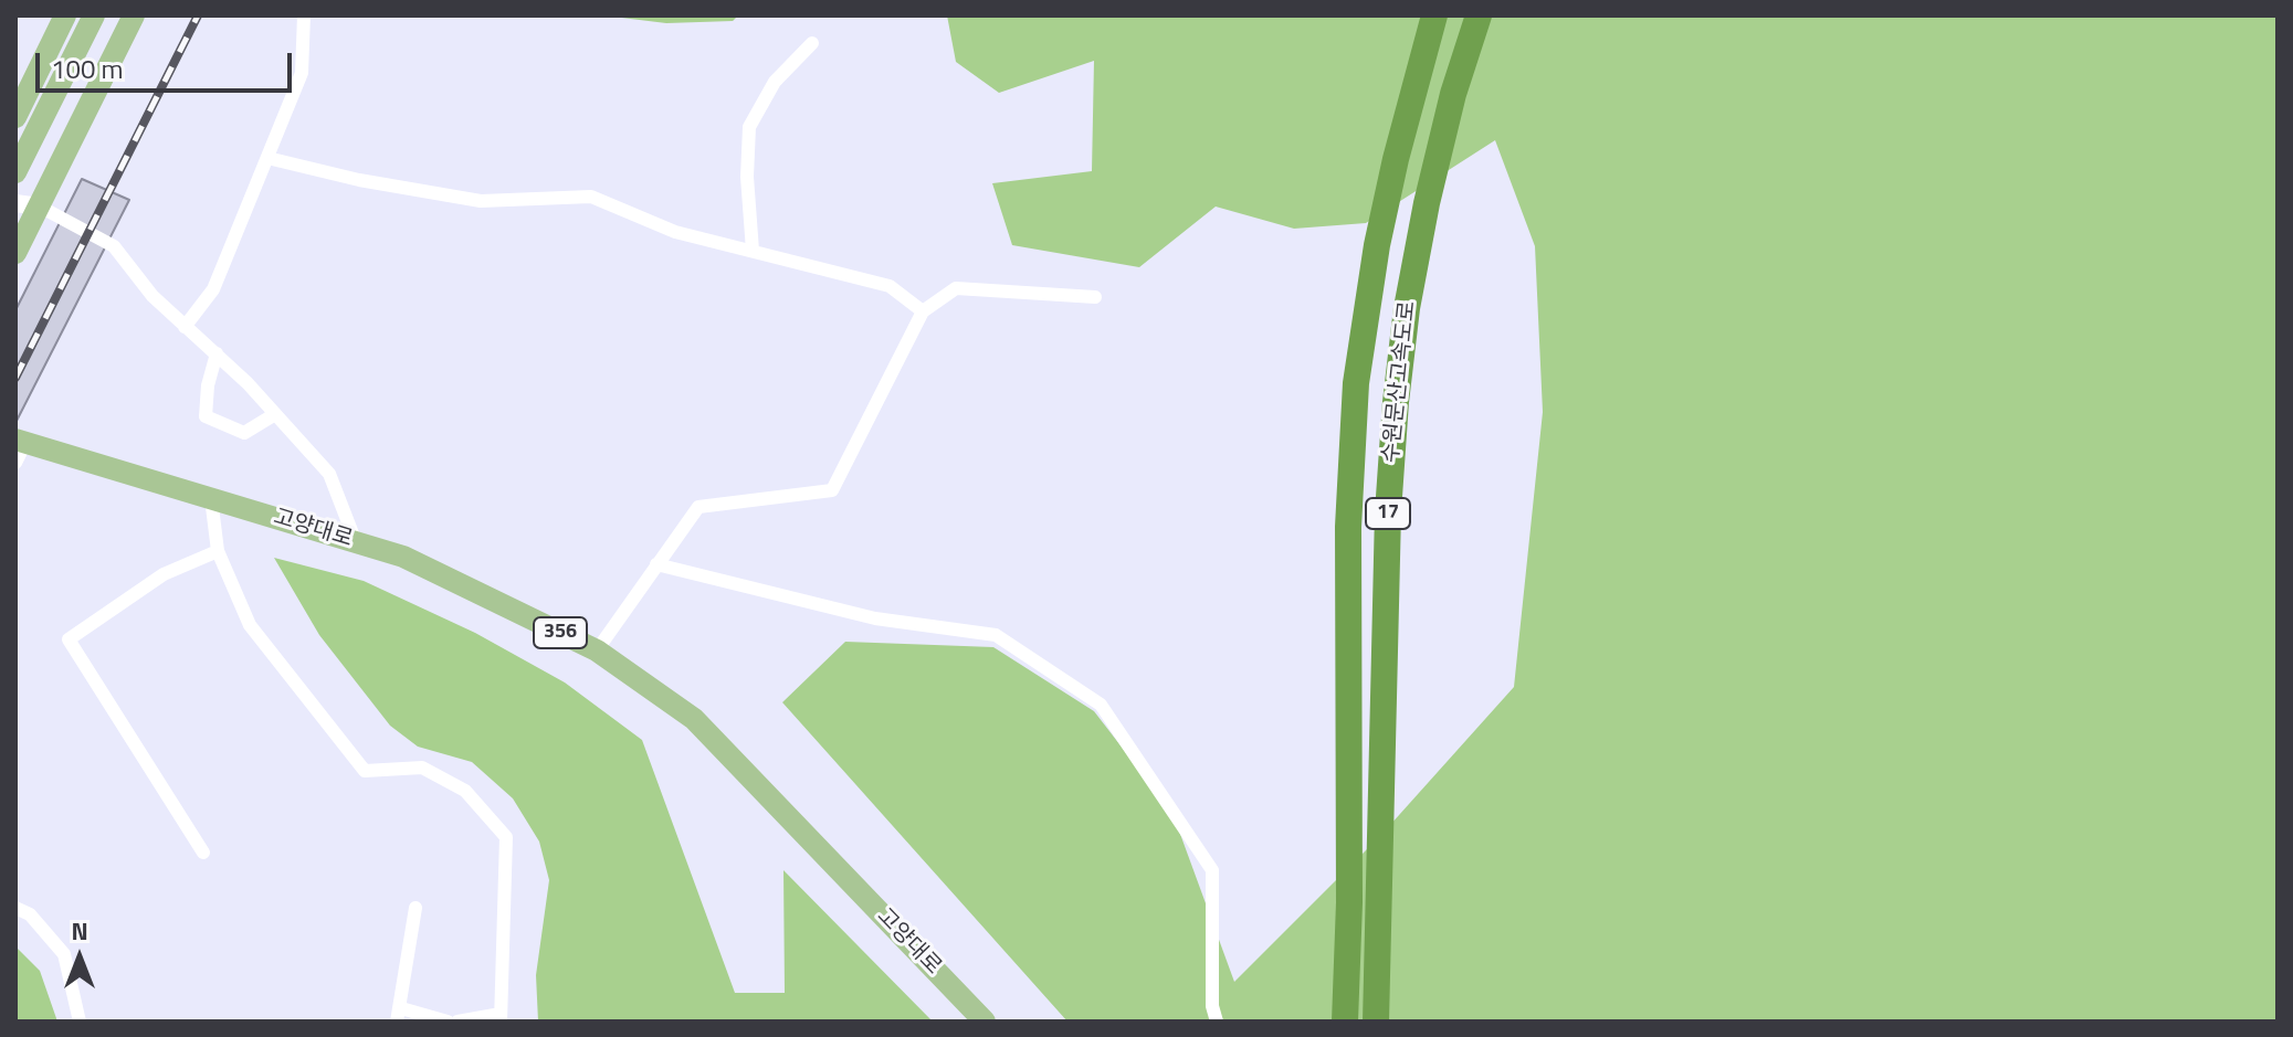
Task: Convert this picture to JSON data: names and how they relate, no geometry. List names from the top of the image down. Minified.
{"streets":{"highway":["수원문산고속도로","17"],"main road":["고양대로","356"]},"scale_bar":"100 m","north":"top"}
